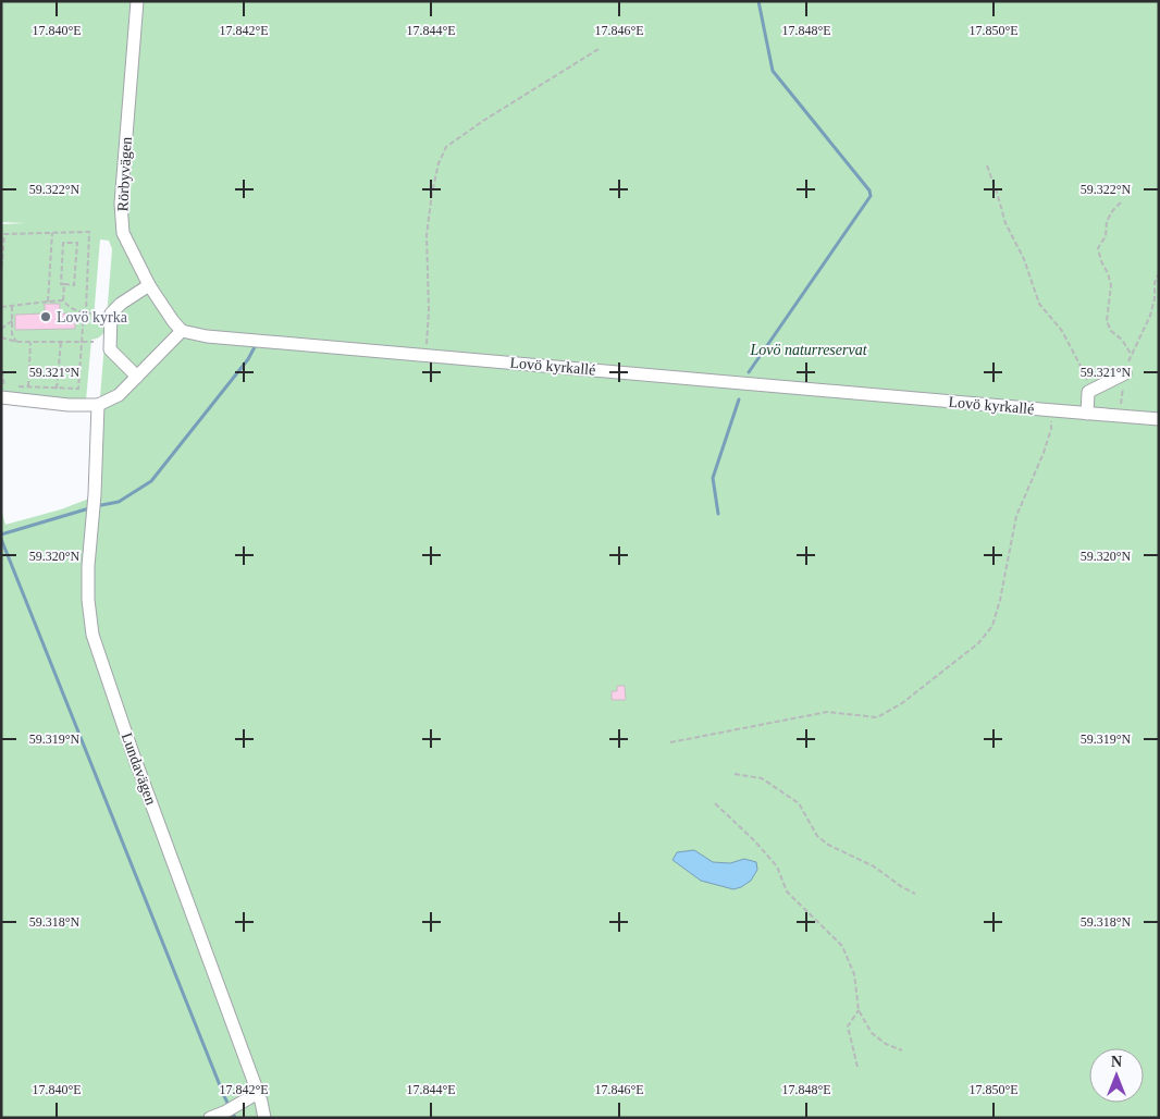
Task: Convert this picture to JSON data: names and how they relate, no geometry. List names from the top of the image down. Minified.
{"streets":{"street":["Rörbyvägen","Lovö kyrkallé","Lundavägen"]},"crossings":[["Rörbyvägen","Lovö kyrkallé"]],"parks":["Lovö naturreservat"],"places":["Lovö kyrka"],"north":"top","coordinates":["17.840°E","17.842°E","17.844°E","17.846°E","17.848°E","17.850°E","59.322°N","59.321°N","59.320°N","59.319°N","59.318°N"]}
